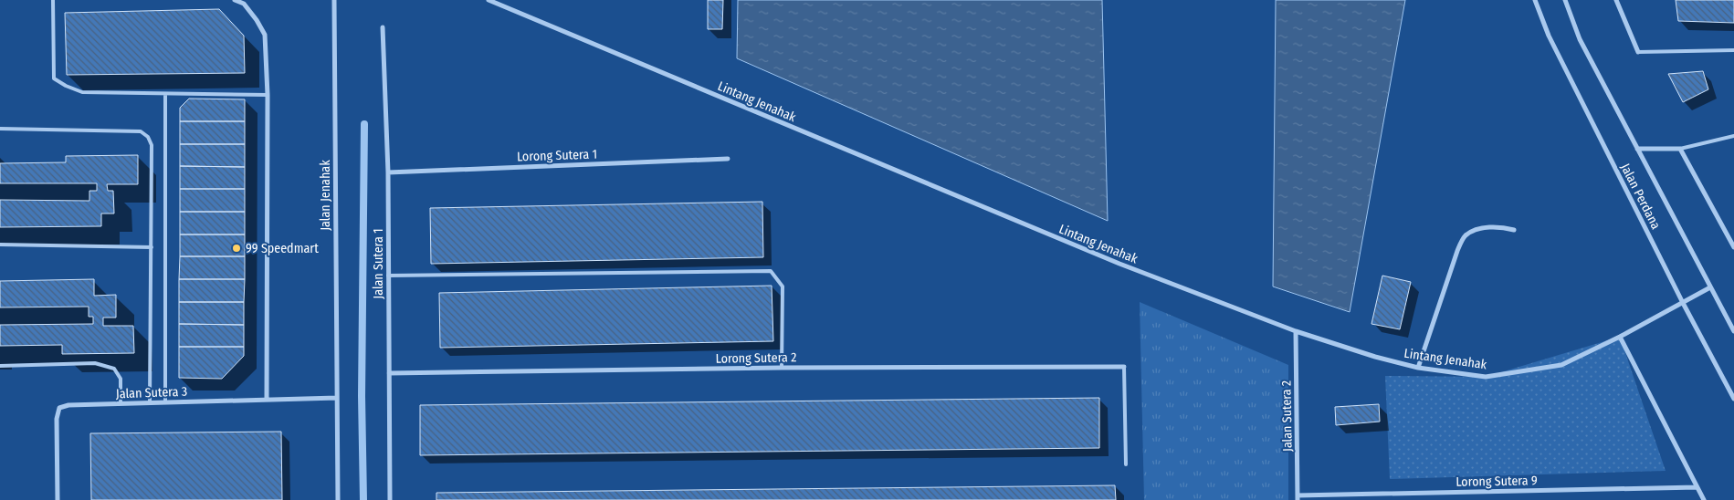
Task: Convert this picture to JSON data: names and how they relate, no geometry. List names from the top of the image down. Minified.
{"streets":{"street":["Lintang Jenahak","Lorong Sutera 1","Jalan Jenahak","Jalan Perdana","Jalan Sutera 1","Lorong Sutera 2","Jalan Sutera 3","Jalan Sutera 2","Lorong Sutera 9"]},"crossings":[["Lintang Jenahak","Jalan Perdana"],["Lintang Jenahak","Jalan Sutera 2"],["Lorong Sutera 1","Jalan Sutera 1"],["Jalan Jenahak","Jalan Sutera 3"],["Jalan Sutera 1","Lorong Sutera 2"],["Jalan Sutera 2","Lorong Sutera 9"]],"places":["99 Speedmart"]}
